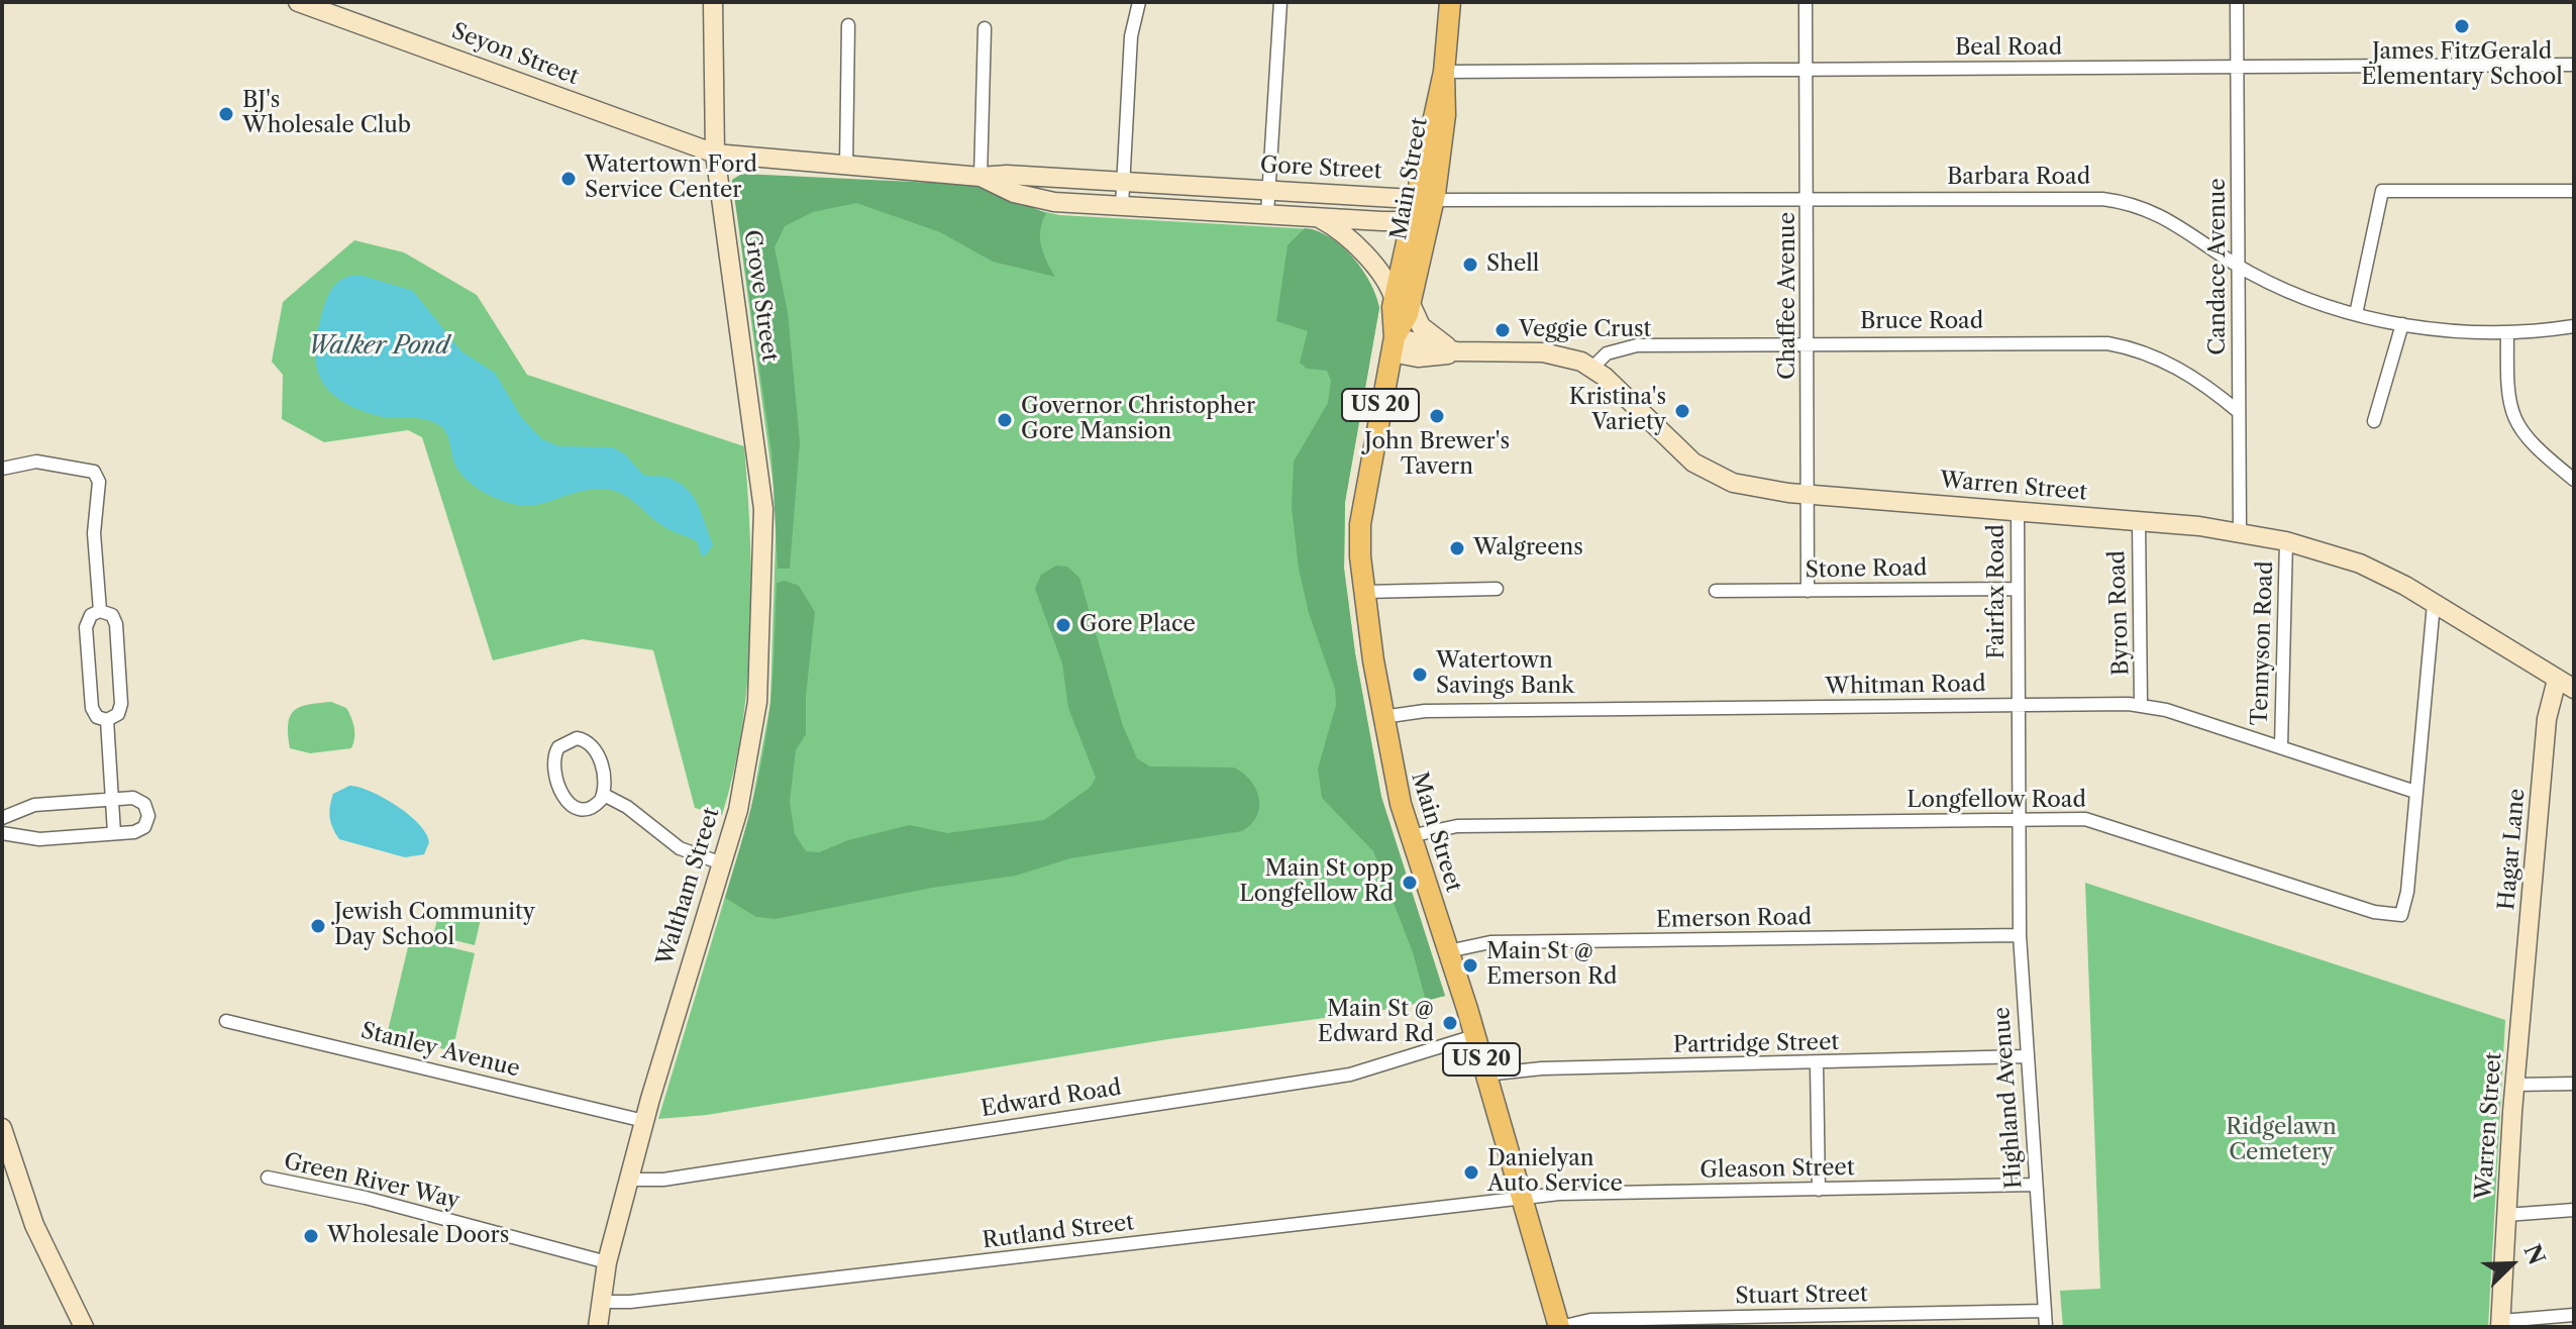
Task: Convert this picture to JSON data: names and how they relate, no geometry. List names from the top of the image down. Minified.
{"streets":{"main road":["Main Street","US 20"],"street":["Beal Road","Seyon Street","Gore Street","Barbara Road","Candace Avenue","Grove Street","Chaffee Avenue","Bruce Road","Warren Street","Stone Road","Fairfax Road","Byron Road","Tennyson Road","Whitman Road","Longfellow Road","Hagar Lane","Waltham Street","Emerson Road","Partridge Street","Stanley Avenue","Highland Avenue","Edward Road","Gleason Street","Green River Way","Rutland Street","Stuart Street"]},"crossings":[["Beal Road","Main Street"],["Beal Road","Candace Avenue"],["Beal Road","Chaffee Avenue"],["Seyon Street","Gore Street"],["Seyon Street","Grove Street"],["Gore Street","Barbara Road"],["Gore Street","Main Street"],["Gore Street","Grove Street"],["Barbara Road","Main Street"],["Barbara Road","Candace Avenue"],["Barbara Road","Chaffee Avenue"],["Main Street","Warren Street"],["Main Street","Whitman Road"],["Main Street","Longfellow Road"],["Main Street","Emerson Road"],["Main Street","Partridge Street"],["Main Street","Edward Road"],["Main Street","Gleason Street"],["Main Street","Rutland Street"],["Main Street","Stuart Street"],["Candace Avenue","Bruce Road"],["Candace Avenue","Warren Street"],["Grove Street","Waltham Street"],["Chaffee Avenue","Bruce Road"],["Chaffee Avenue","Warren Street"],["Chaffee Avenue","Stone Road"],["Bruce Road","Warren Street"],["Warren Street","Fairfax Road"],["Warren Street","Byron Road"],["Warren Street","Tennyson Road"],["Warren Street","Longfellow Road"],["Warren Street","Hagar Lane"],["Stone Road","Fairfax Road"],["Fairfax Road","Whitman Road"],["Fairfax Road","Longfellow Road"],["Fairfax Road","Highland Avenue"],["Byron Road","Whitman Road"],["Tennyson Road","Whitman Road"],["Whitman Road","Longfellow Road"],["Waltham Street","Stanley Avenue"],["Waltham Street","Edward Road"],["Waltham Street","Green River Way"],["Waltham Street","Rutland Street"],["Emerson Road","Highland Avenue"],["Partridge Street","Highland Avenue"],["Highland Avenue","Gleason Street"],["Highland Avenue","Stuart Street"],["Gleason Street","Rutland Street"]],"water":["Walker Pond"],"parks":["Ridgelawn Cemetery"],"places":["James FitzGerald Elementary School","BJ's Wholesale Club","Watertown Ford Service Center","Shell","Veggie Crust","Kristina's Variety","John Brewer's Tavern","Governor Christopher Gore Mansion","Walgreens","Gore Place","Watertown Savings Bank","Main St opp Longfellow Rd","Jewish Community Day School","Main St @ Emerson Rd","Main St @ Edward Rd","Danielyan Auto Service","Wholesale Doors"],"north":"top right"}
